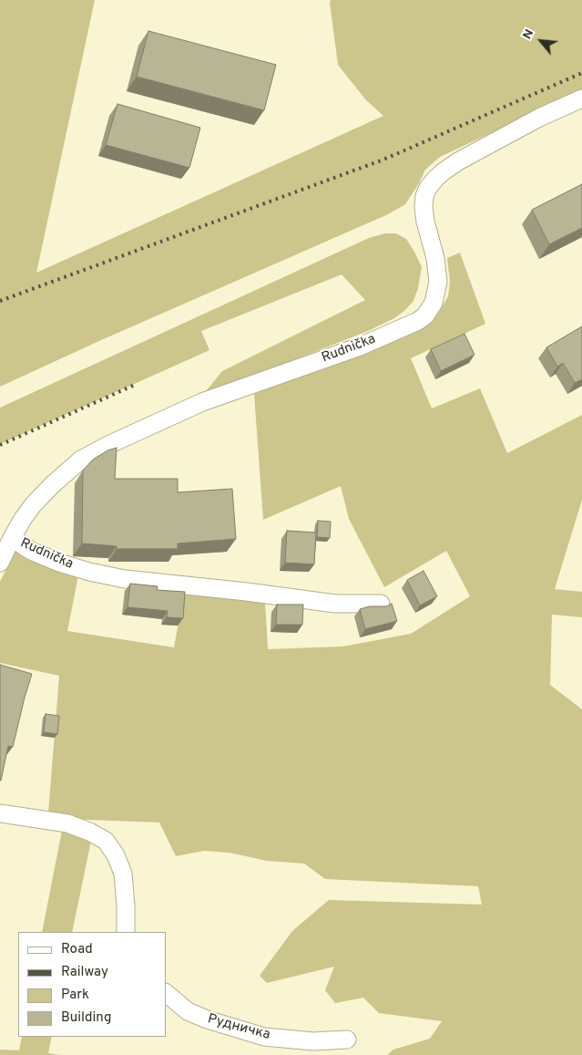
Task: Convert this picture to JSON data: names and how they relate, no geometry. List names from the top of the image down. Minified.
{"streets":{"street":["Rudnička","Рудничка"]},"legend":["Road","Railway","Park","Building"],"north":"top left"}
